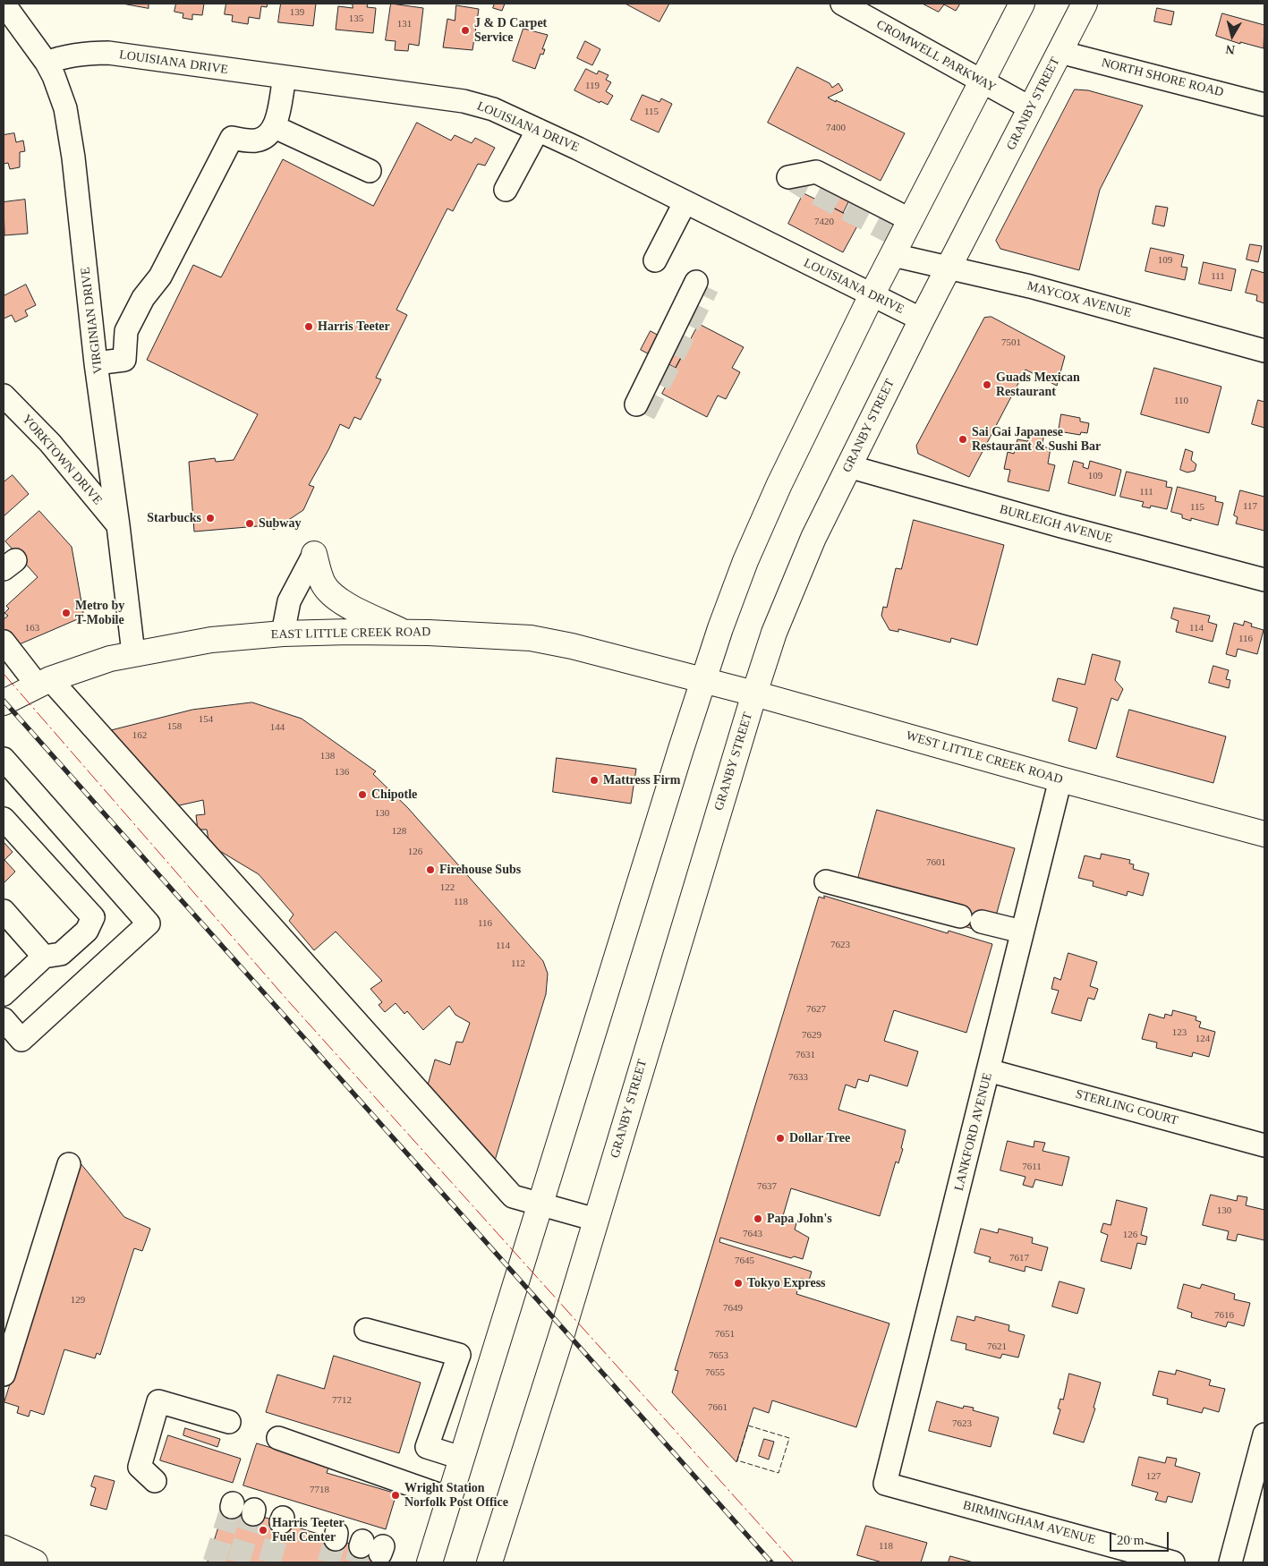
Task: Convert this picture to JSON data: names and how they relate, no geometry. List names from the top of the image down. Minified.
{"streets":{"main road":["GRANBY STREET","EAST LITTLE CREEK ROAD","WEST LITTLE CREEK ROAD"],"street":["CROMWELL PARKWAY","LOUISIANA DRIVE","NORTH SHORE ROAD","MAYCOX AVENUE","VIRGINIAN DRIVE","YORKTOWN DRIVE","BURLEIGH AVENUE","STERLING COURT","LANKFORD AVENUE","BIRMINGHAM AVENUE"]},"crossings":[["CROMWELL PARKWAY","GRANBY STREET"],["LOUISIANA DRIVE","GRANBY STREET"],["LOUISIANA DRIVE","VIRGINIAN DRIVE"],["NORTH SHORE ROAD","GRANBY STREET"],["GRANBY STREET","MAYCOX AVENUE"],["GRANBY STREET","BURLEIGH AVENUE"],["GRANBY STREET","WEST LITTLE CREEK ROAD"],["VIRGINIAN DRIVE","YORKTOWN DRIVE"],["VIRGINIAN DRIVE","EAST LITTLE CREEK ROAD"],["EAST LITTLE CREEK ROAD","WEST LITTLE CREEK ROAD"],["WEST LITTLE CREEK ROAD","LANKFORD AVENUE"],["STERLING COURT","LANKFORD AVENUE"],["LANKFORD AVENUE","BIRMINGHAM AVENUE"]],"places":["J & D Carpet Service","Harris Teeter","Guads Mexican Restaurant","Sai Gai Japanese Restaurant & Sushi Bar","Starbucks","Subway","Metro by T-Mobile","Mattress Firm","Chipotle","Firehouse Subs","Dollar Tree","Papa John's","Tokyo Express","Wright Station Norfolk Post Office","Harris Teeter Fuel Center"],"house_numbers":["139","135","131","119","115","7400","7420","109","111","7501","110","109","111","117","115","163","114","116","154","158","144","162","138","136","130","128","126","7601","122","118","116","7623","114","112","7627","123","7629","124","7631","7633","7611","7637","130","7643","126","7617","7645","129","7649","7616","7651","7621","7653","7655","7712","7661","7623","127","7718","118"],"scale_bar":"20 m","north":"bottom"}
